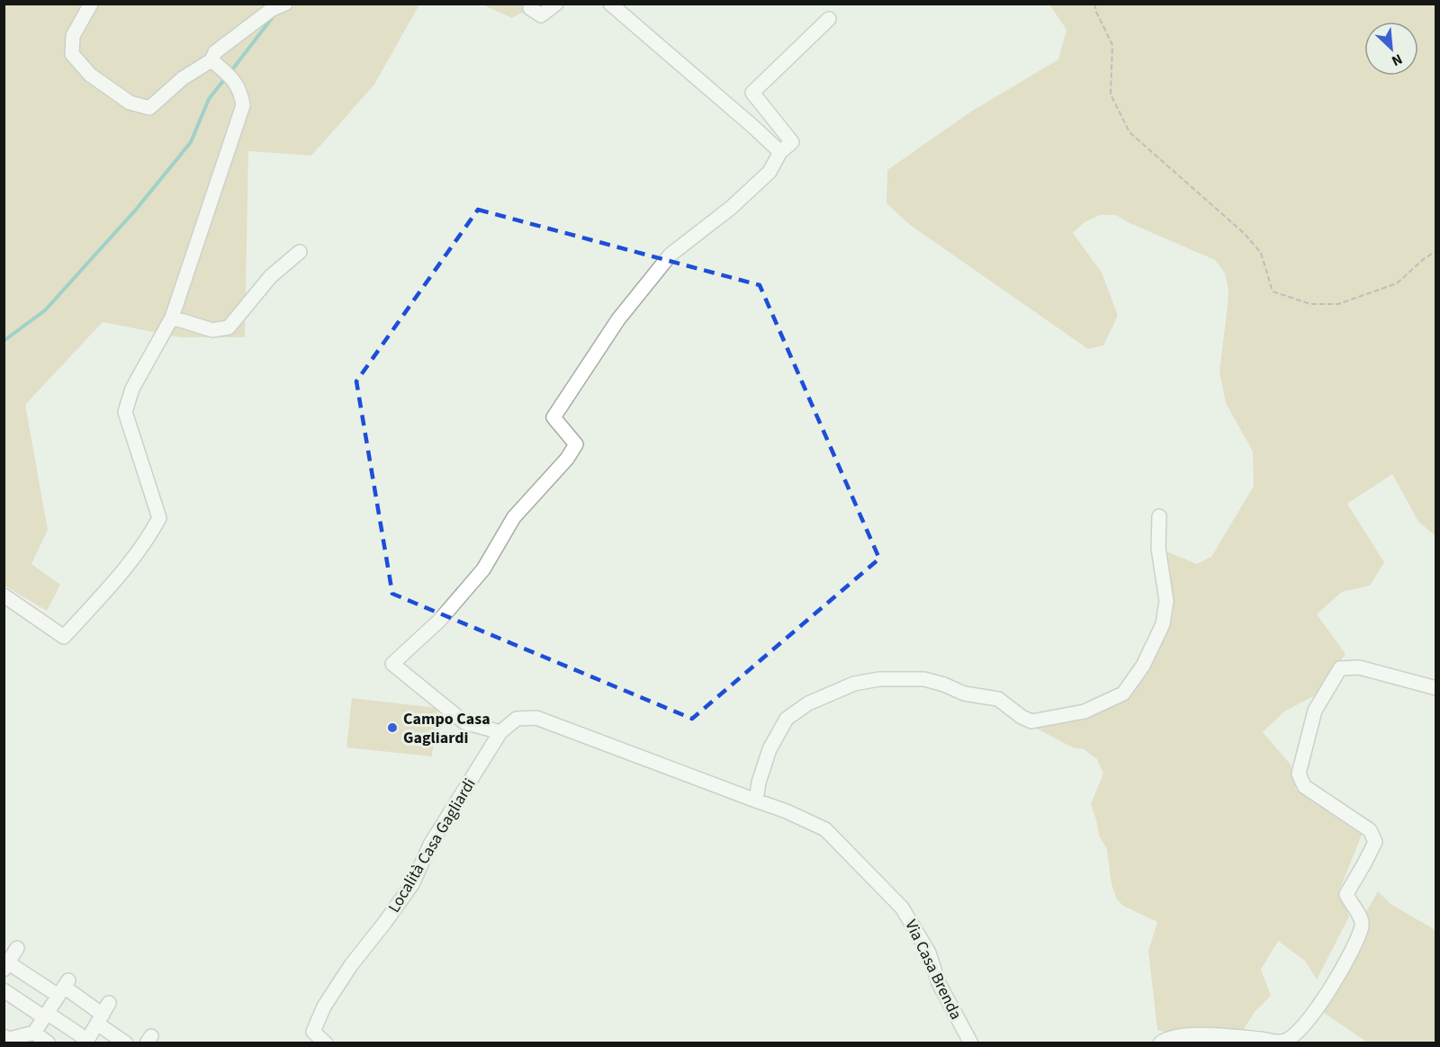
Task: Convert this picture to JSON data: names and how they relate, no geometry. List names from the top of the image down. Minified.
{"streets":{"street":["Località Casa Gagliardi","Via Casa Brenda"]},"crossings":[["Località Casa Gagliardi","Via Casa Brenda"]],"places":["Campo Casa Gagliardi"],"north":"bottom right"}
